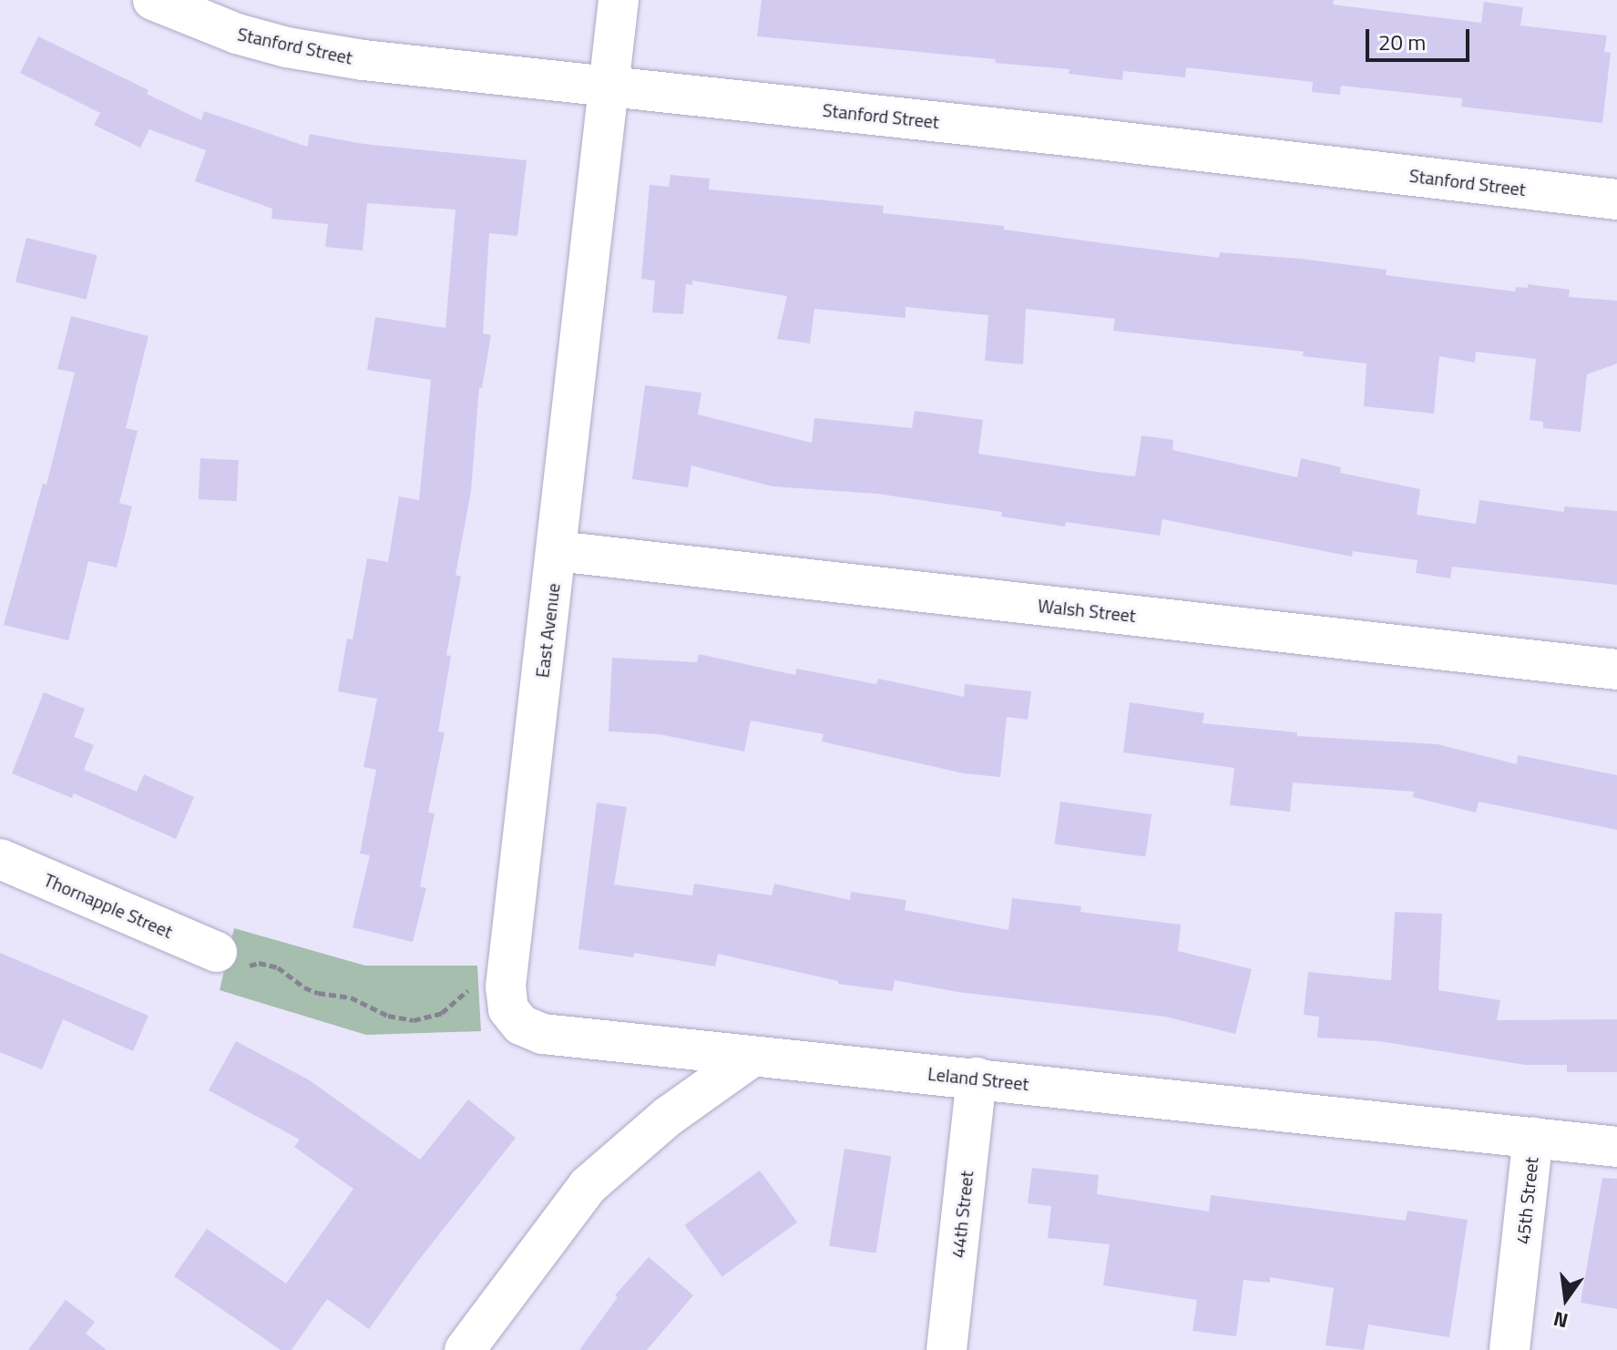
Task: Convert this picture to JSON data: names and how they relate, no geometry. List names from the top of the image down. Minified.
{"streets":{"street":["Stanford Street","Walsh Street","East Avenue","Thornapple Street","Leland Street","45th Street","44th Street"]},"crossings":[["Stanford Street","East Avenue"],["Walsh Street","East Avenue"],["East Avenue","Leland Street"],["Leland Street","45th Street"],["Leland Street","44th Street"]],"scale_bar":"20 m","north":"bottom"}
